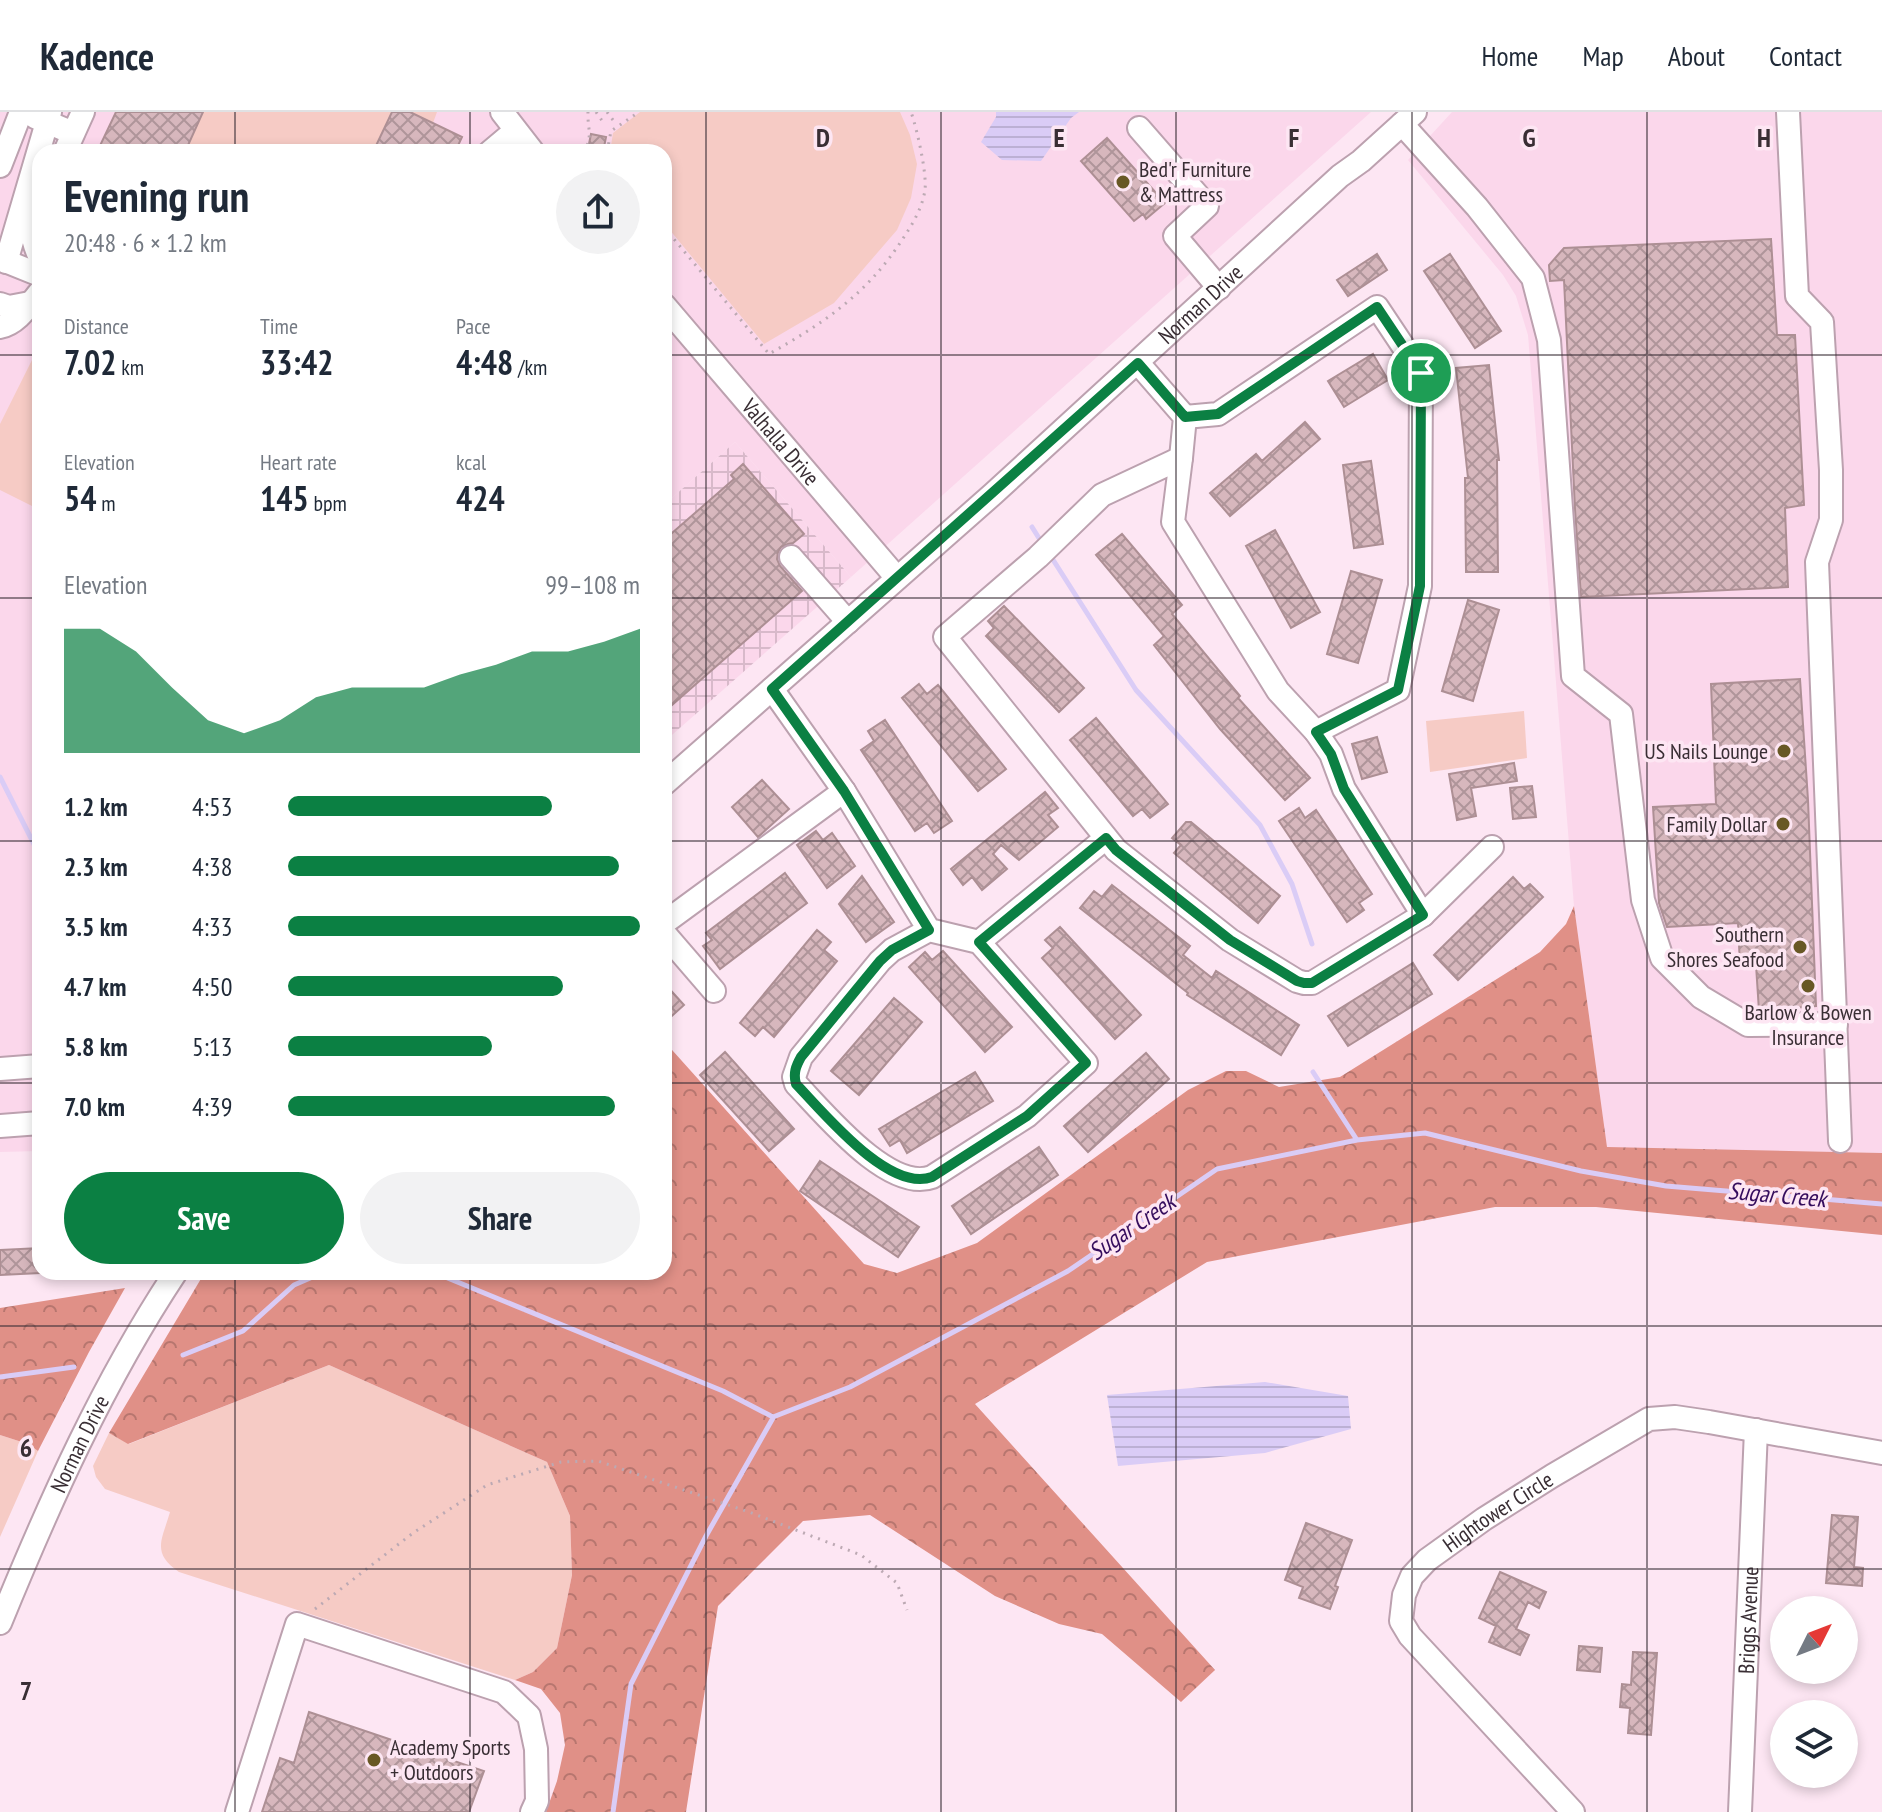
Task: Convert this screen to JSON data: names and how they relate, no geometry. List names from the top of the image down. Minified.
{"streets":{"street":["Norman Drive","Valhalla Drive","Hightower Circle","Briggs Avenue"]},"crossings":[["Norman Drive","Valhalla Drive"],["Hightower Circle","Briggs Avenue"]],"water":["Sugar Creek"],"places":["Bed'r Furniture & Mattress","US Nails Lounge","Family Dollar","Southern Shores Seafood","Barlow & Bowen Insurance","Academy Sports + Outdoors"],"north":"top right","page":{"header":"Kadence","nav":["Home","Map","About","Contact"],"heading":["Evening run","20:48 · 6 × 1.2 km"],"stats":[["Distance","7.02 km"],["Time","33:42"],["Pace","4:48 /km"],["Elevation","54 m"],["Heart rate","145 bpm"],["kcal","424"]],"chart":["Elevation","99–108 m"],"list":[{"name":"1.2 km","note":"4:53"},{"name":"2.3 km","note":"4:38"},{"name":"3.5 km","note":"4:33"},{"name":"4.7 km","note":"4:50"},{"name":"5.8 km","note":"5:13"},{"name":"7.0 km","note":"4:39"}],"buttons":["Save","Share"]},"grid":{"columns":["D","E","F","G","H"],"rows":["6","7"]}}
